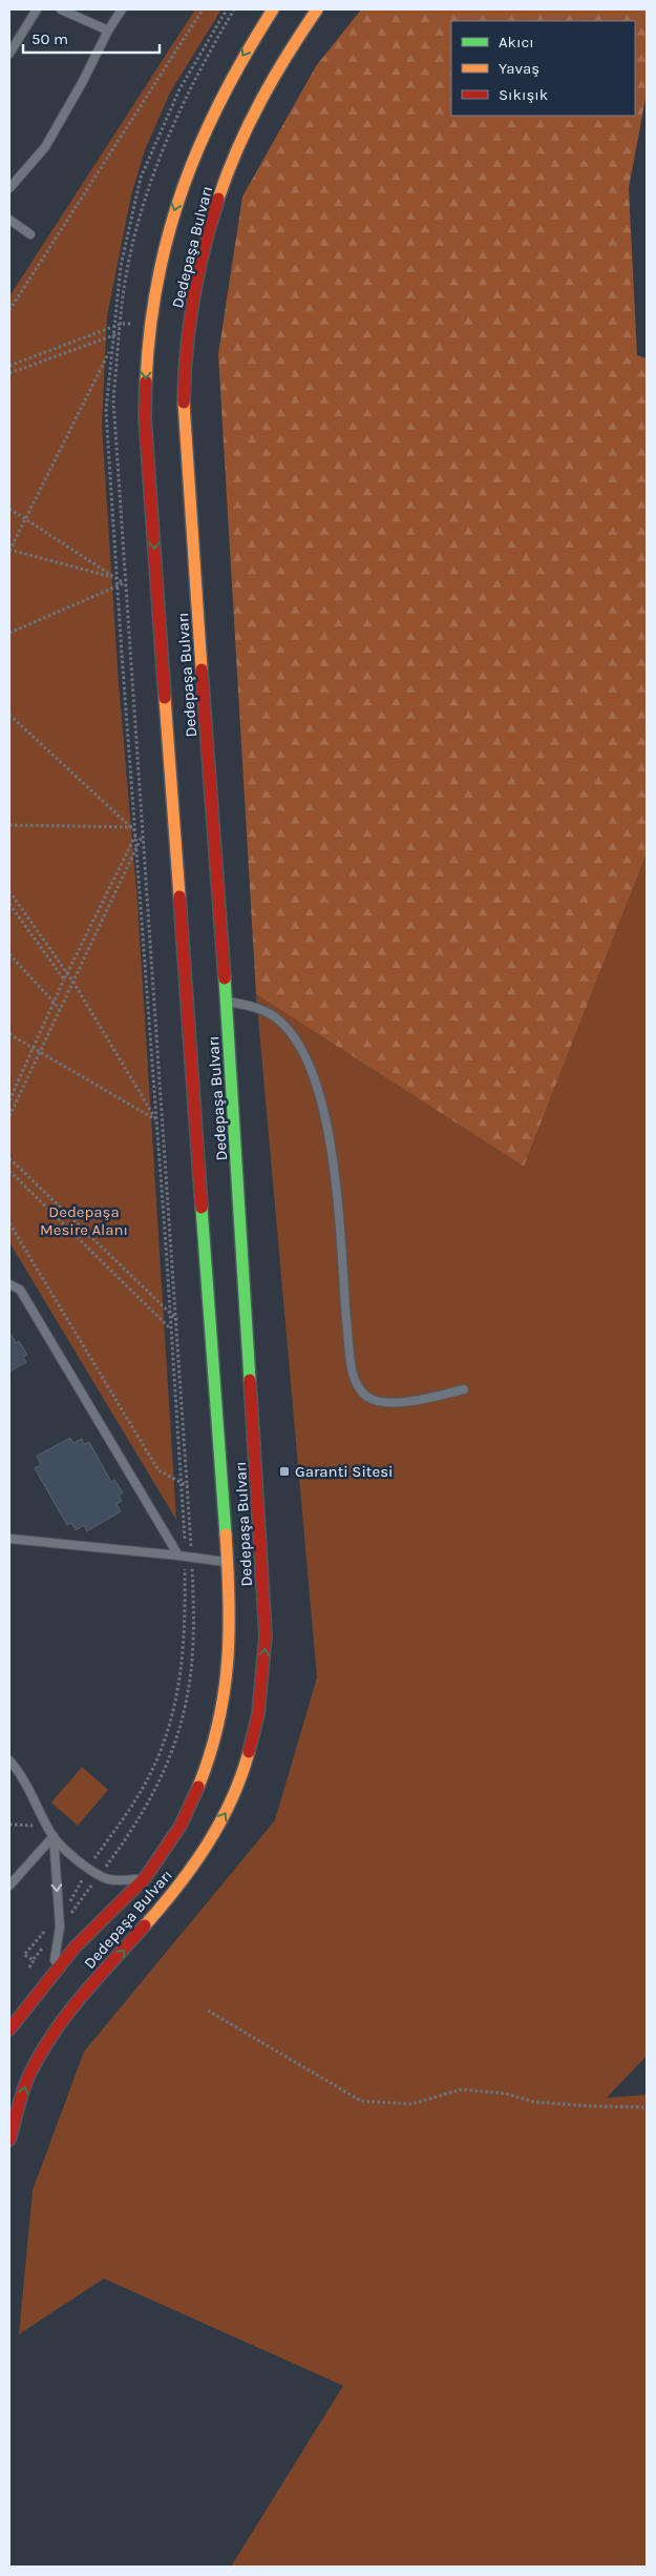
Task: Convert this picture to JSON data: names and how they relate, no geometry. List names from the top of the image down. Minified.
{"streets":{"main road":["Dedepaşa Bulvarı"]},"parks":["Dedepaşa Mesire Alanı"],"places":{"transit":["Garanti Sitesi"]},"legend":["Akıcı","Yavaş","Sıkışık"],"scale_bar":"50 m"}
